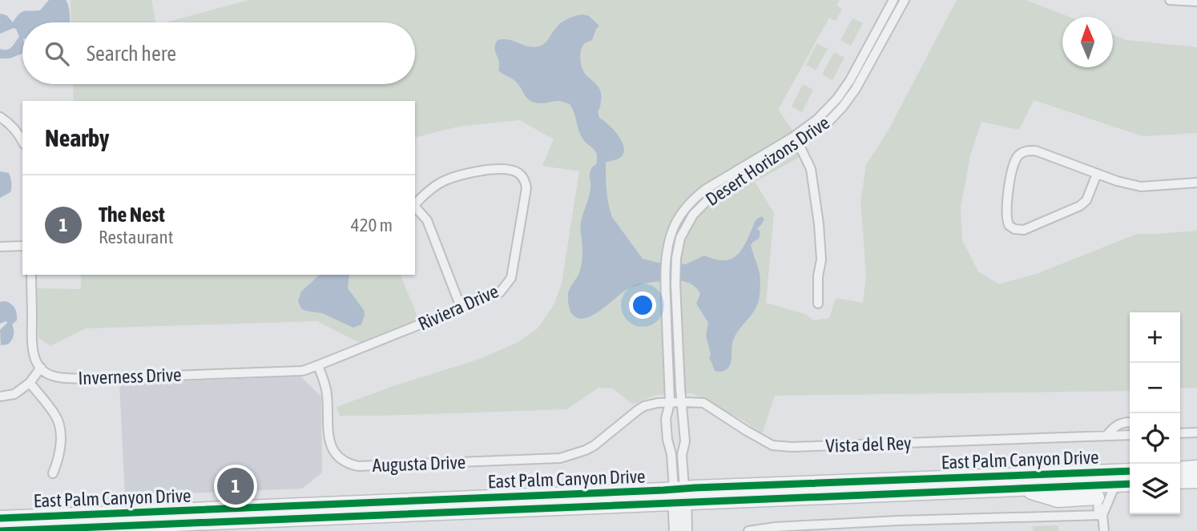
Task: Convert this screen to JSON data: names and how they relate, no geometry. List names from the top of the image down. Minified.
{"streets":{"main road":["East Palm Canyon Drive"],"street":["Desert Horizons Drive","Riviera Drive","Inverness Drive","Vista del Rey","Augusta Drive"]},"crossings":[["Desert Horizons Drive","Vista del Rey"],["Desert Horizons Drive","East Palm Canyon Drive"],["Desert Horizons Drive","Augusta Drive"],["Riviera Drive","Inverness Drive"],["Riviera Drive","Augusta Drive"],["Inverness Drive","Augusta Drive"],["Vista del Rey","Augusta Drive"]],"north":"top","page":{"search":"Search here","heading":"Nearby","list":[{"mark":"1","name":"The Nest","note":"Restaurant","value":"420 m"}],"map_buttons":["+","−"],"pins":"1"}}
